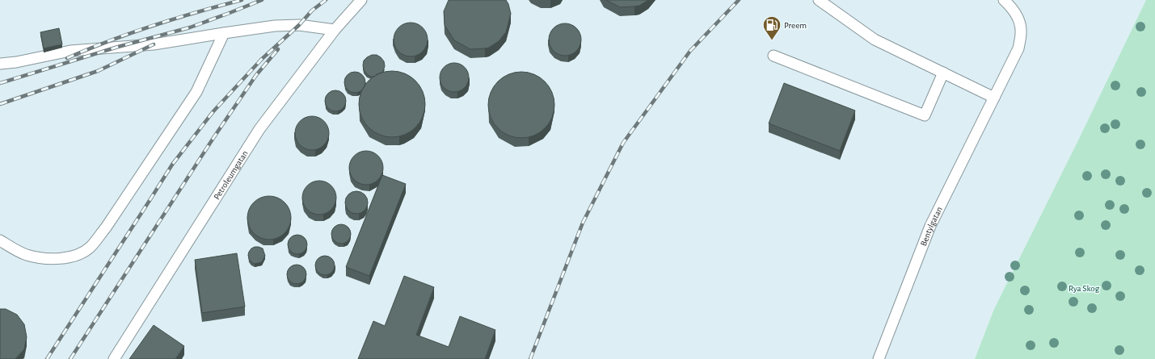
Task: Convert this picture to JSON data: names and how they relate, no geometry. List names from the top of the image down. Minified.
{"streets":{"lane":["Petroleumgatan","Bentylgatan"]},"parks":["Rya Skog"],"places":{"fuel station":["Preem"]}}
